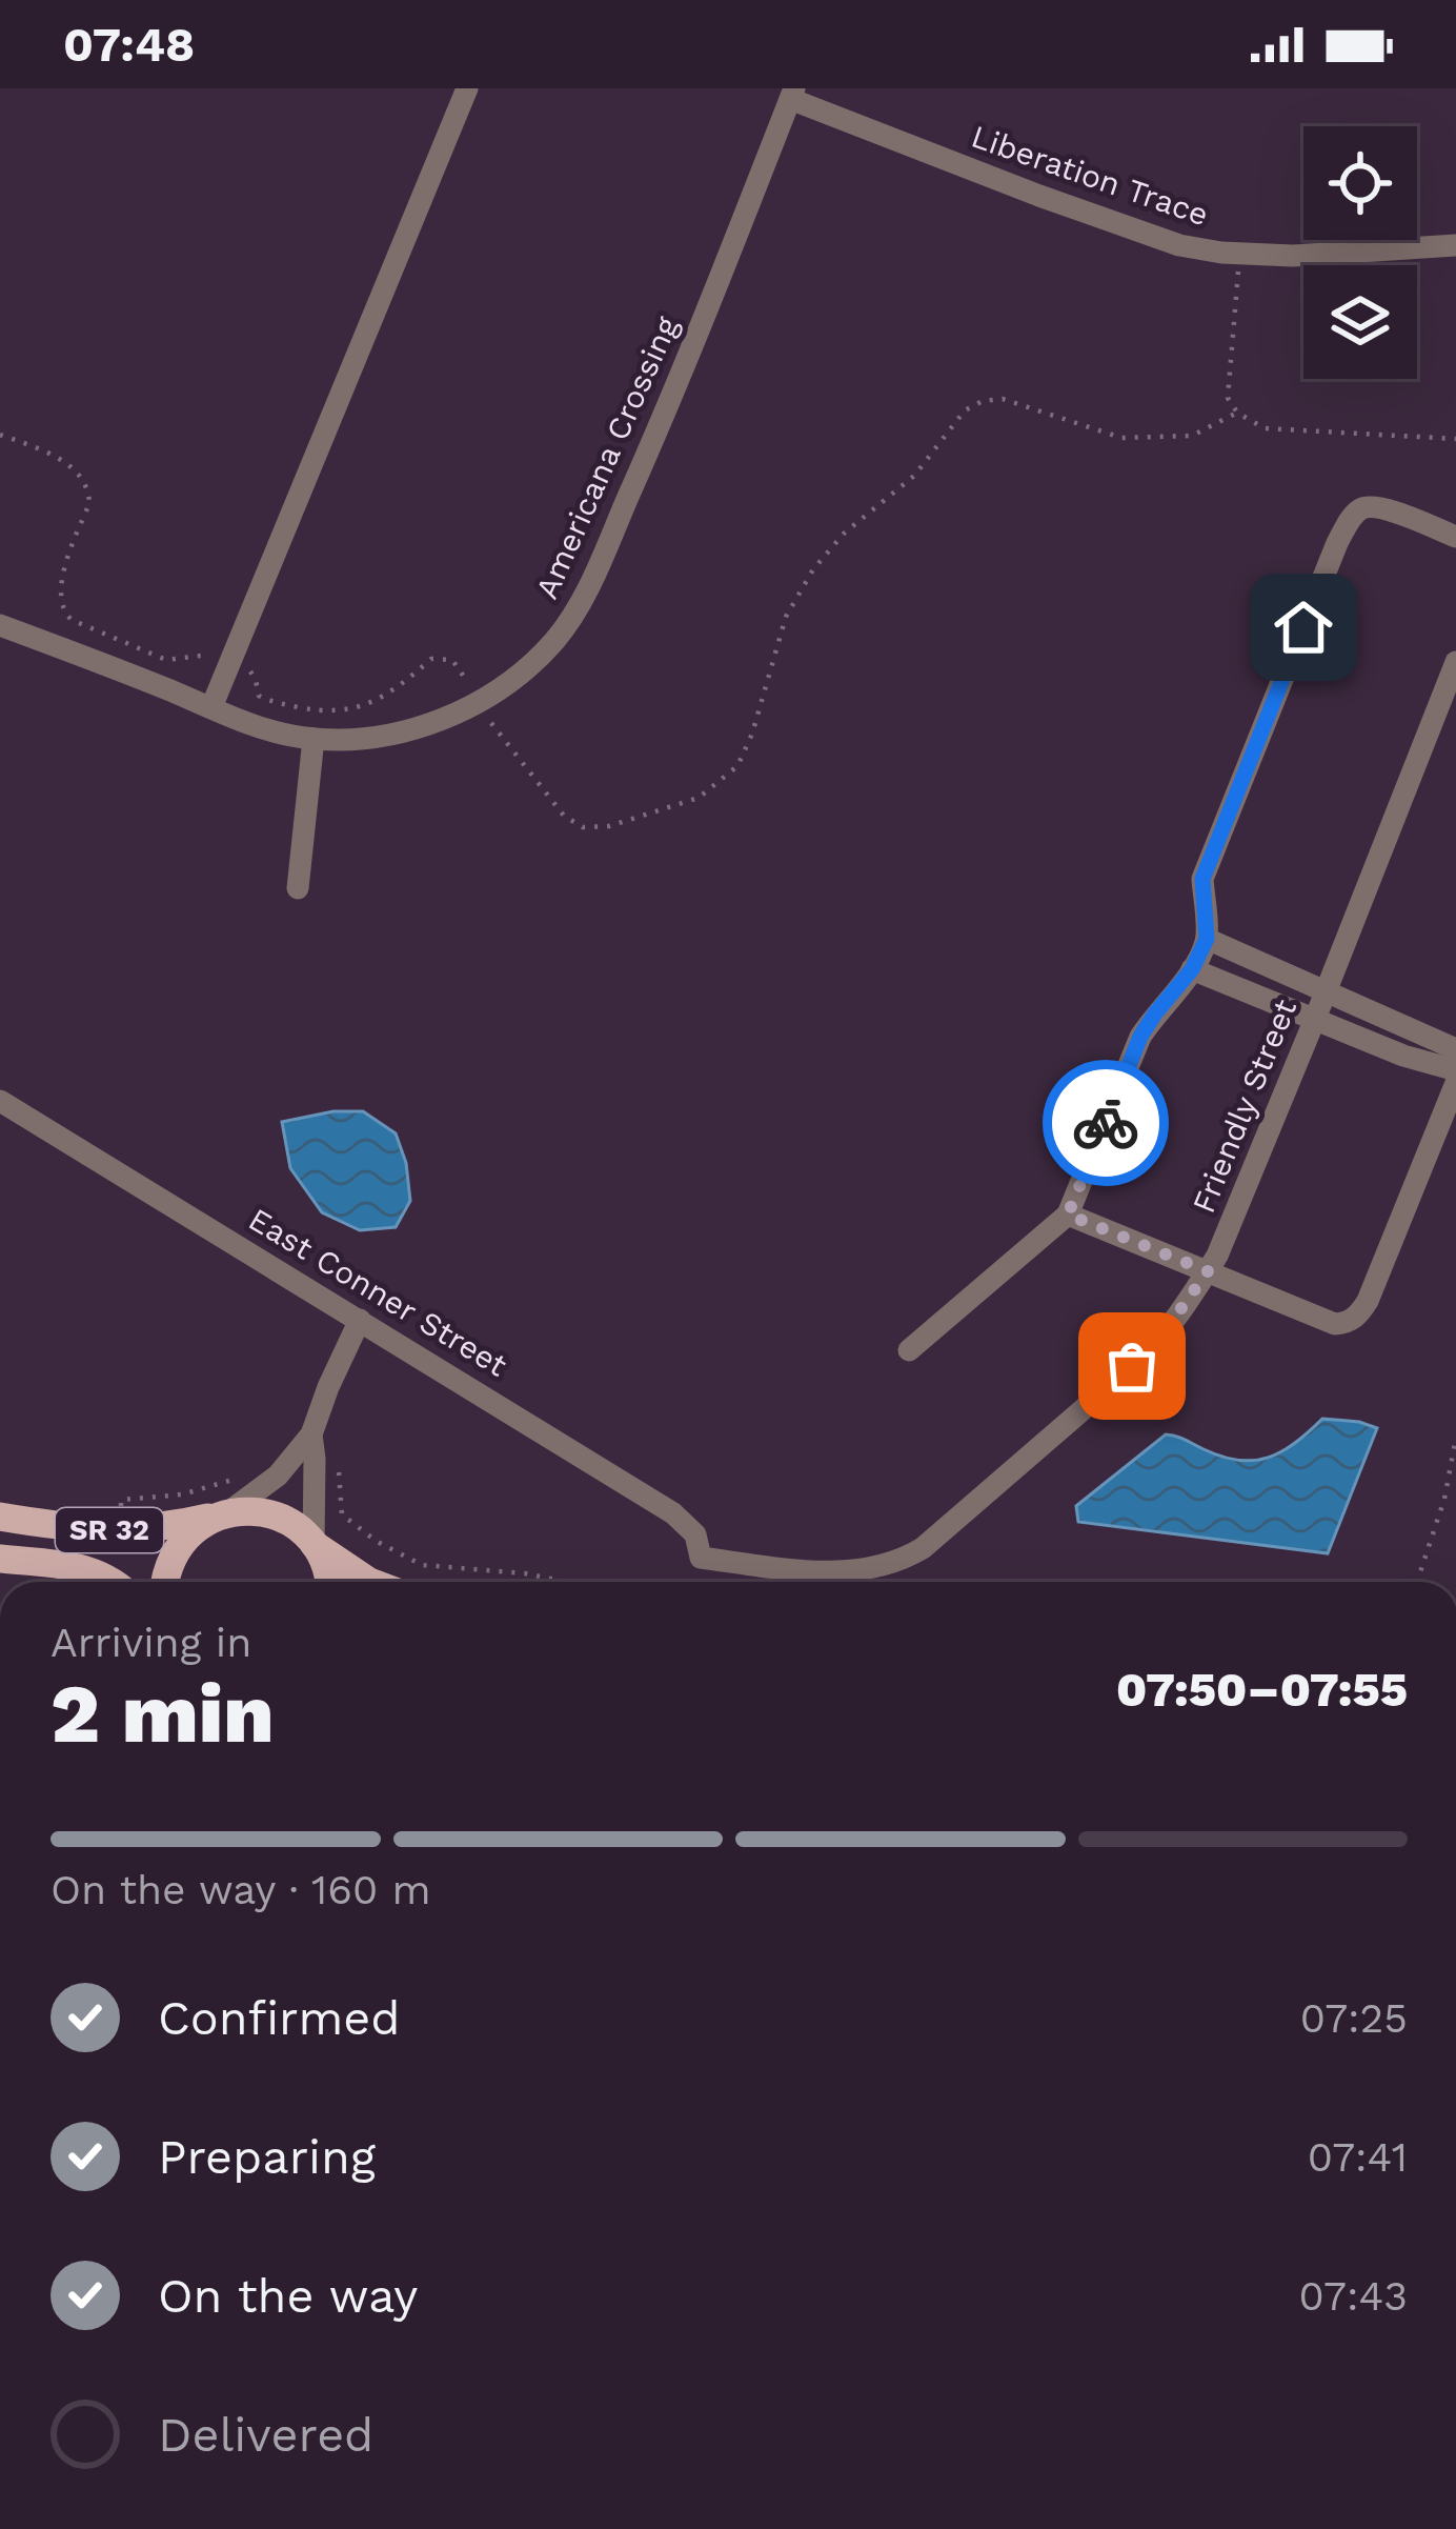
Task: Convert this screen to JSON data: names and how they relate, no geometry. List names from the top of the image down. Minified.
{"streets":{"main road":["SR 32"],"street":["Liberation Trace","Americana Crossing","Friendly Street","East Conner Street"]},"crossings":[["Liberation Trace","Americana Crossing"],["Friendly Street","East Conner Street"]],"page":{"status":"07:48","heading":["2 min","Arriving in","07:50–07:55"],"bar":"On the way · 160 m","list":[["Confirmed","07:25"],["Preparing","07:41"],["On the way","07:43"],"Delivered"]}}
